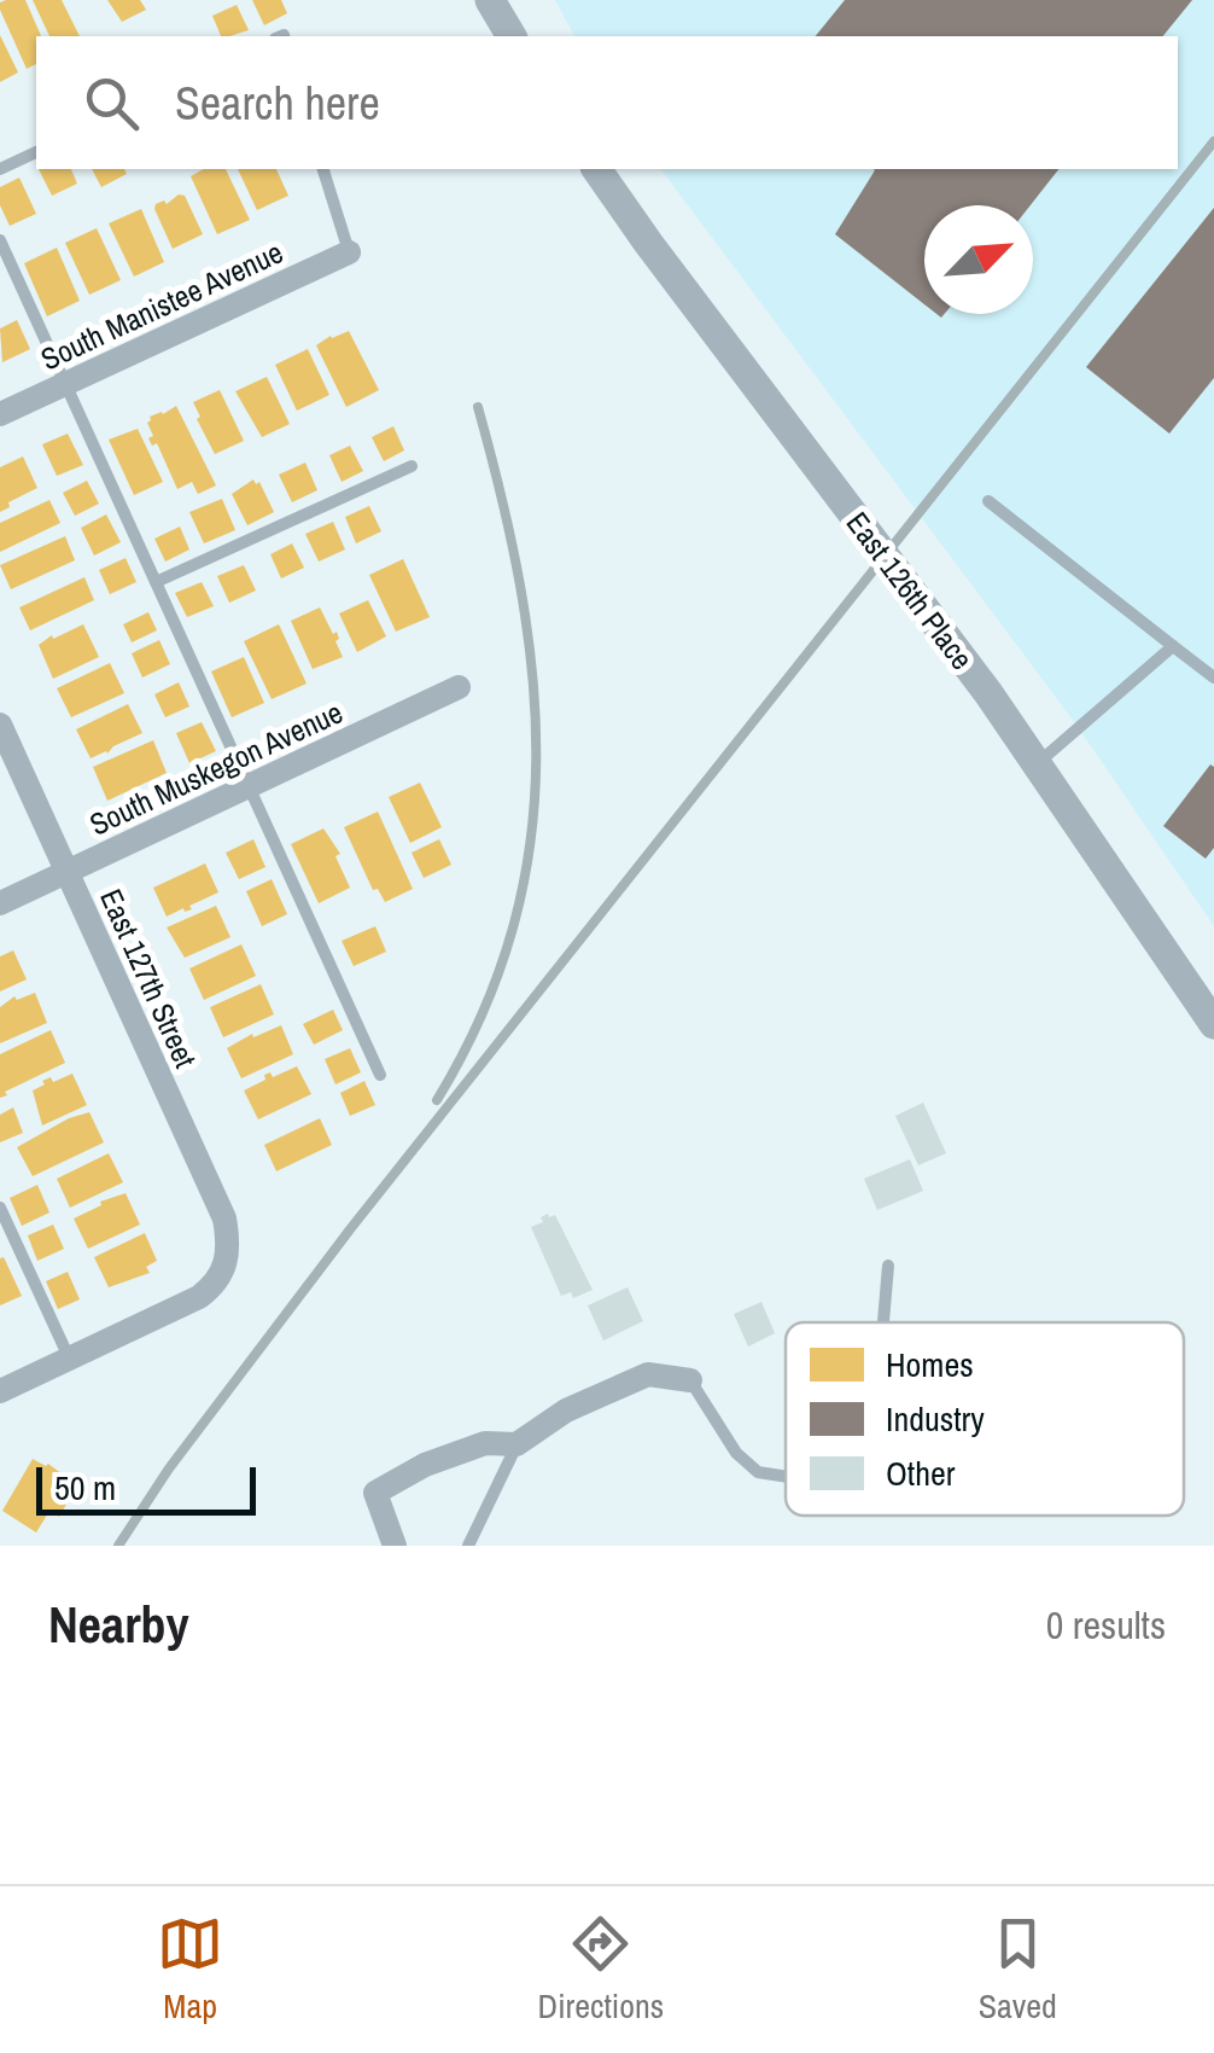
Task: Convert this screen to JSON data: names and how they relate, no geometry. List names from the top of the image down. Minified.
{"streets":{"street":["South Manistee Avenue","East 126th Place","South Muskegon Avenue","East 127th Street"]},"crossings":[["South Muskegon Avenue","East 127th Street"]],"legend":["Homes","Industry","Other"],"scale_bar":"50 m","north":"top right","page":{"search":"Search here","scale":"50 m","heading":["Nearby","0 results"],"nav":["Map","Directions","Saved"]}}
